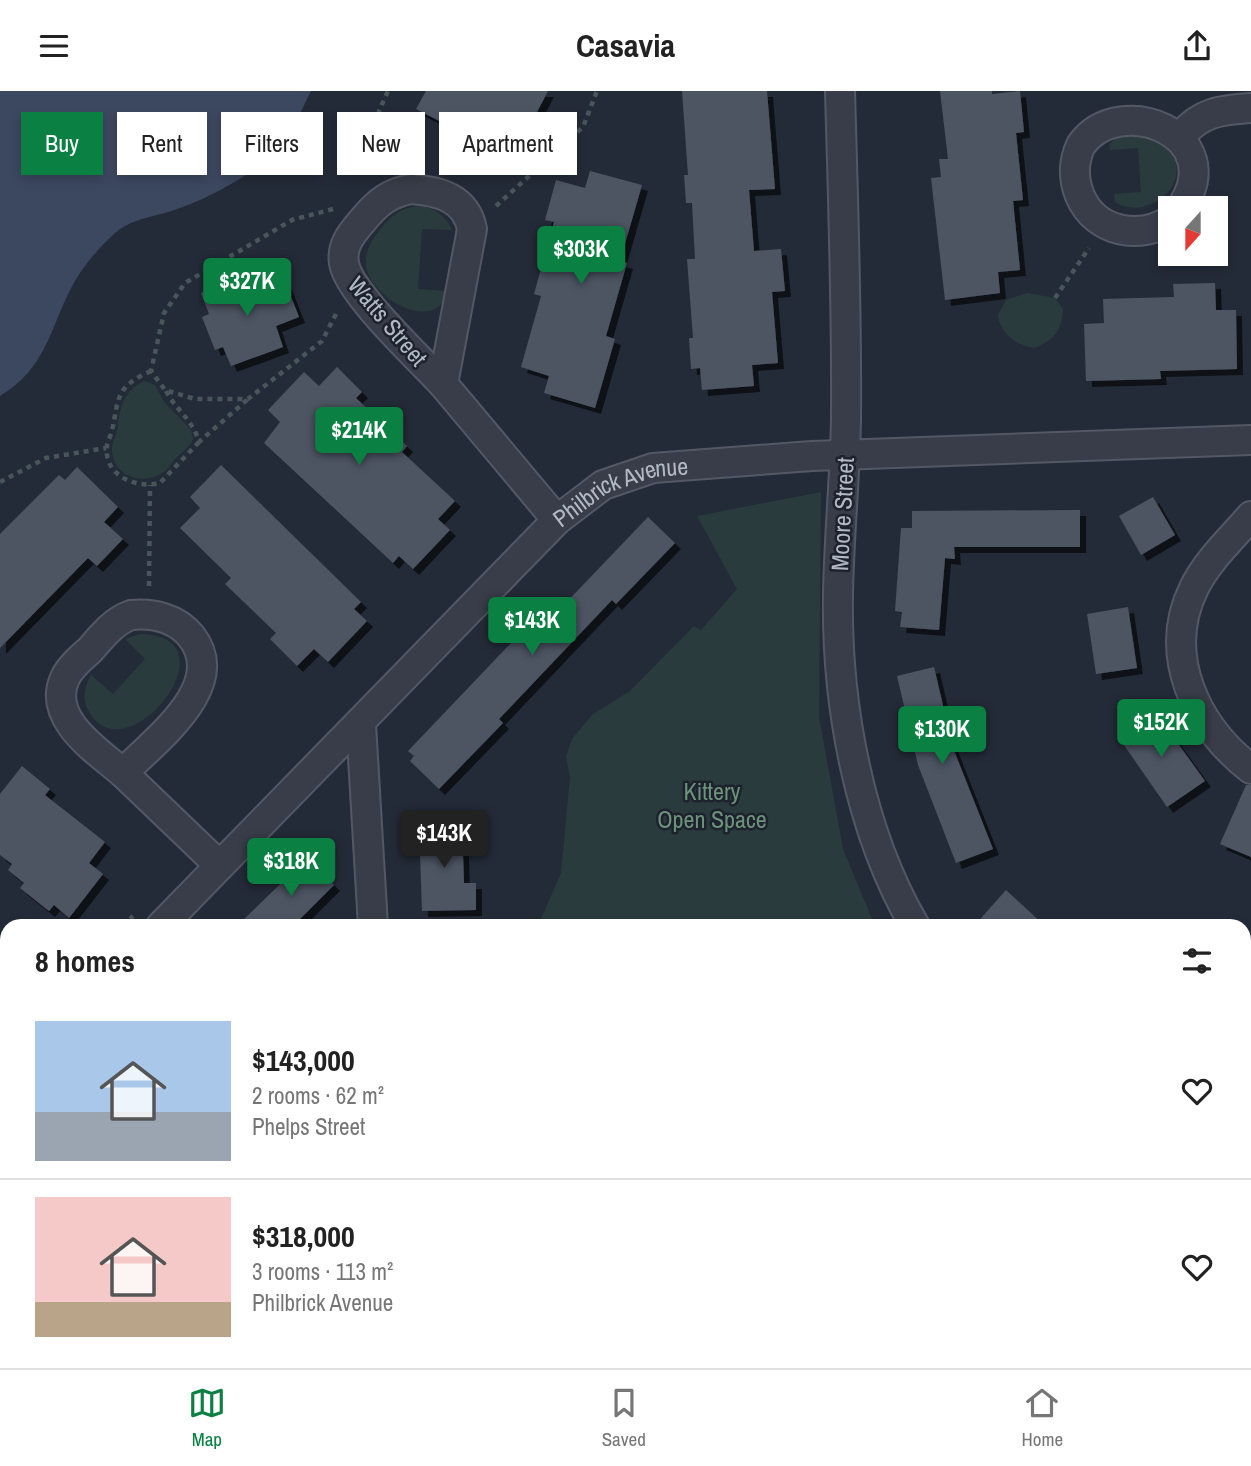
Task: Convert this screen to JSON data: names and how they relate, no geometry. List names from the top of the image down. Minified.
{"streets":{"street":["Watts Street","Philbrick Avenue","Moore Street"]},"crossings":[["Watts Street","Philbrick Avenue"],["Philbrick Avenue","Moore Street"]],"parks":["Kittery Open Space"],"north":"bottom","page":{"header":"Casavia","chip":["Buy","Rent","Filters","New","Apartment"],"price":["$303K","$327K","$214K","$143K","$152K","$130K","$143K","$318K"],"heading":"8 homes","list":[{"name":"$143,000","note":"2 rooms · 62 m² · Phelps Street"},{"name":"$318,000","note":"3 rooms · 113 m² · Philbrick Avenue"}],"tabs":["Map","Saved","Home"]}}
